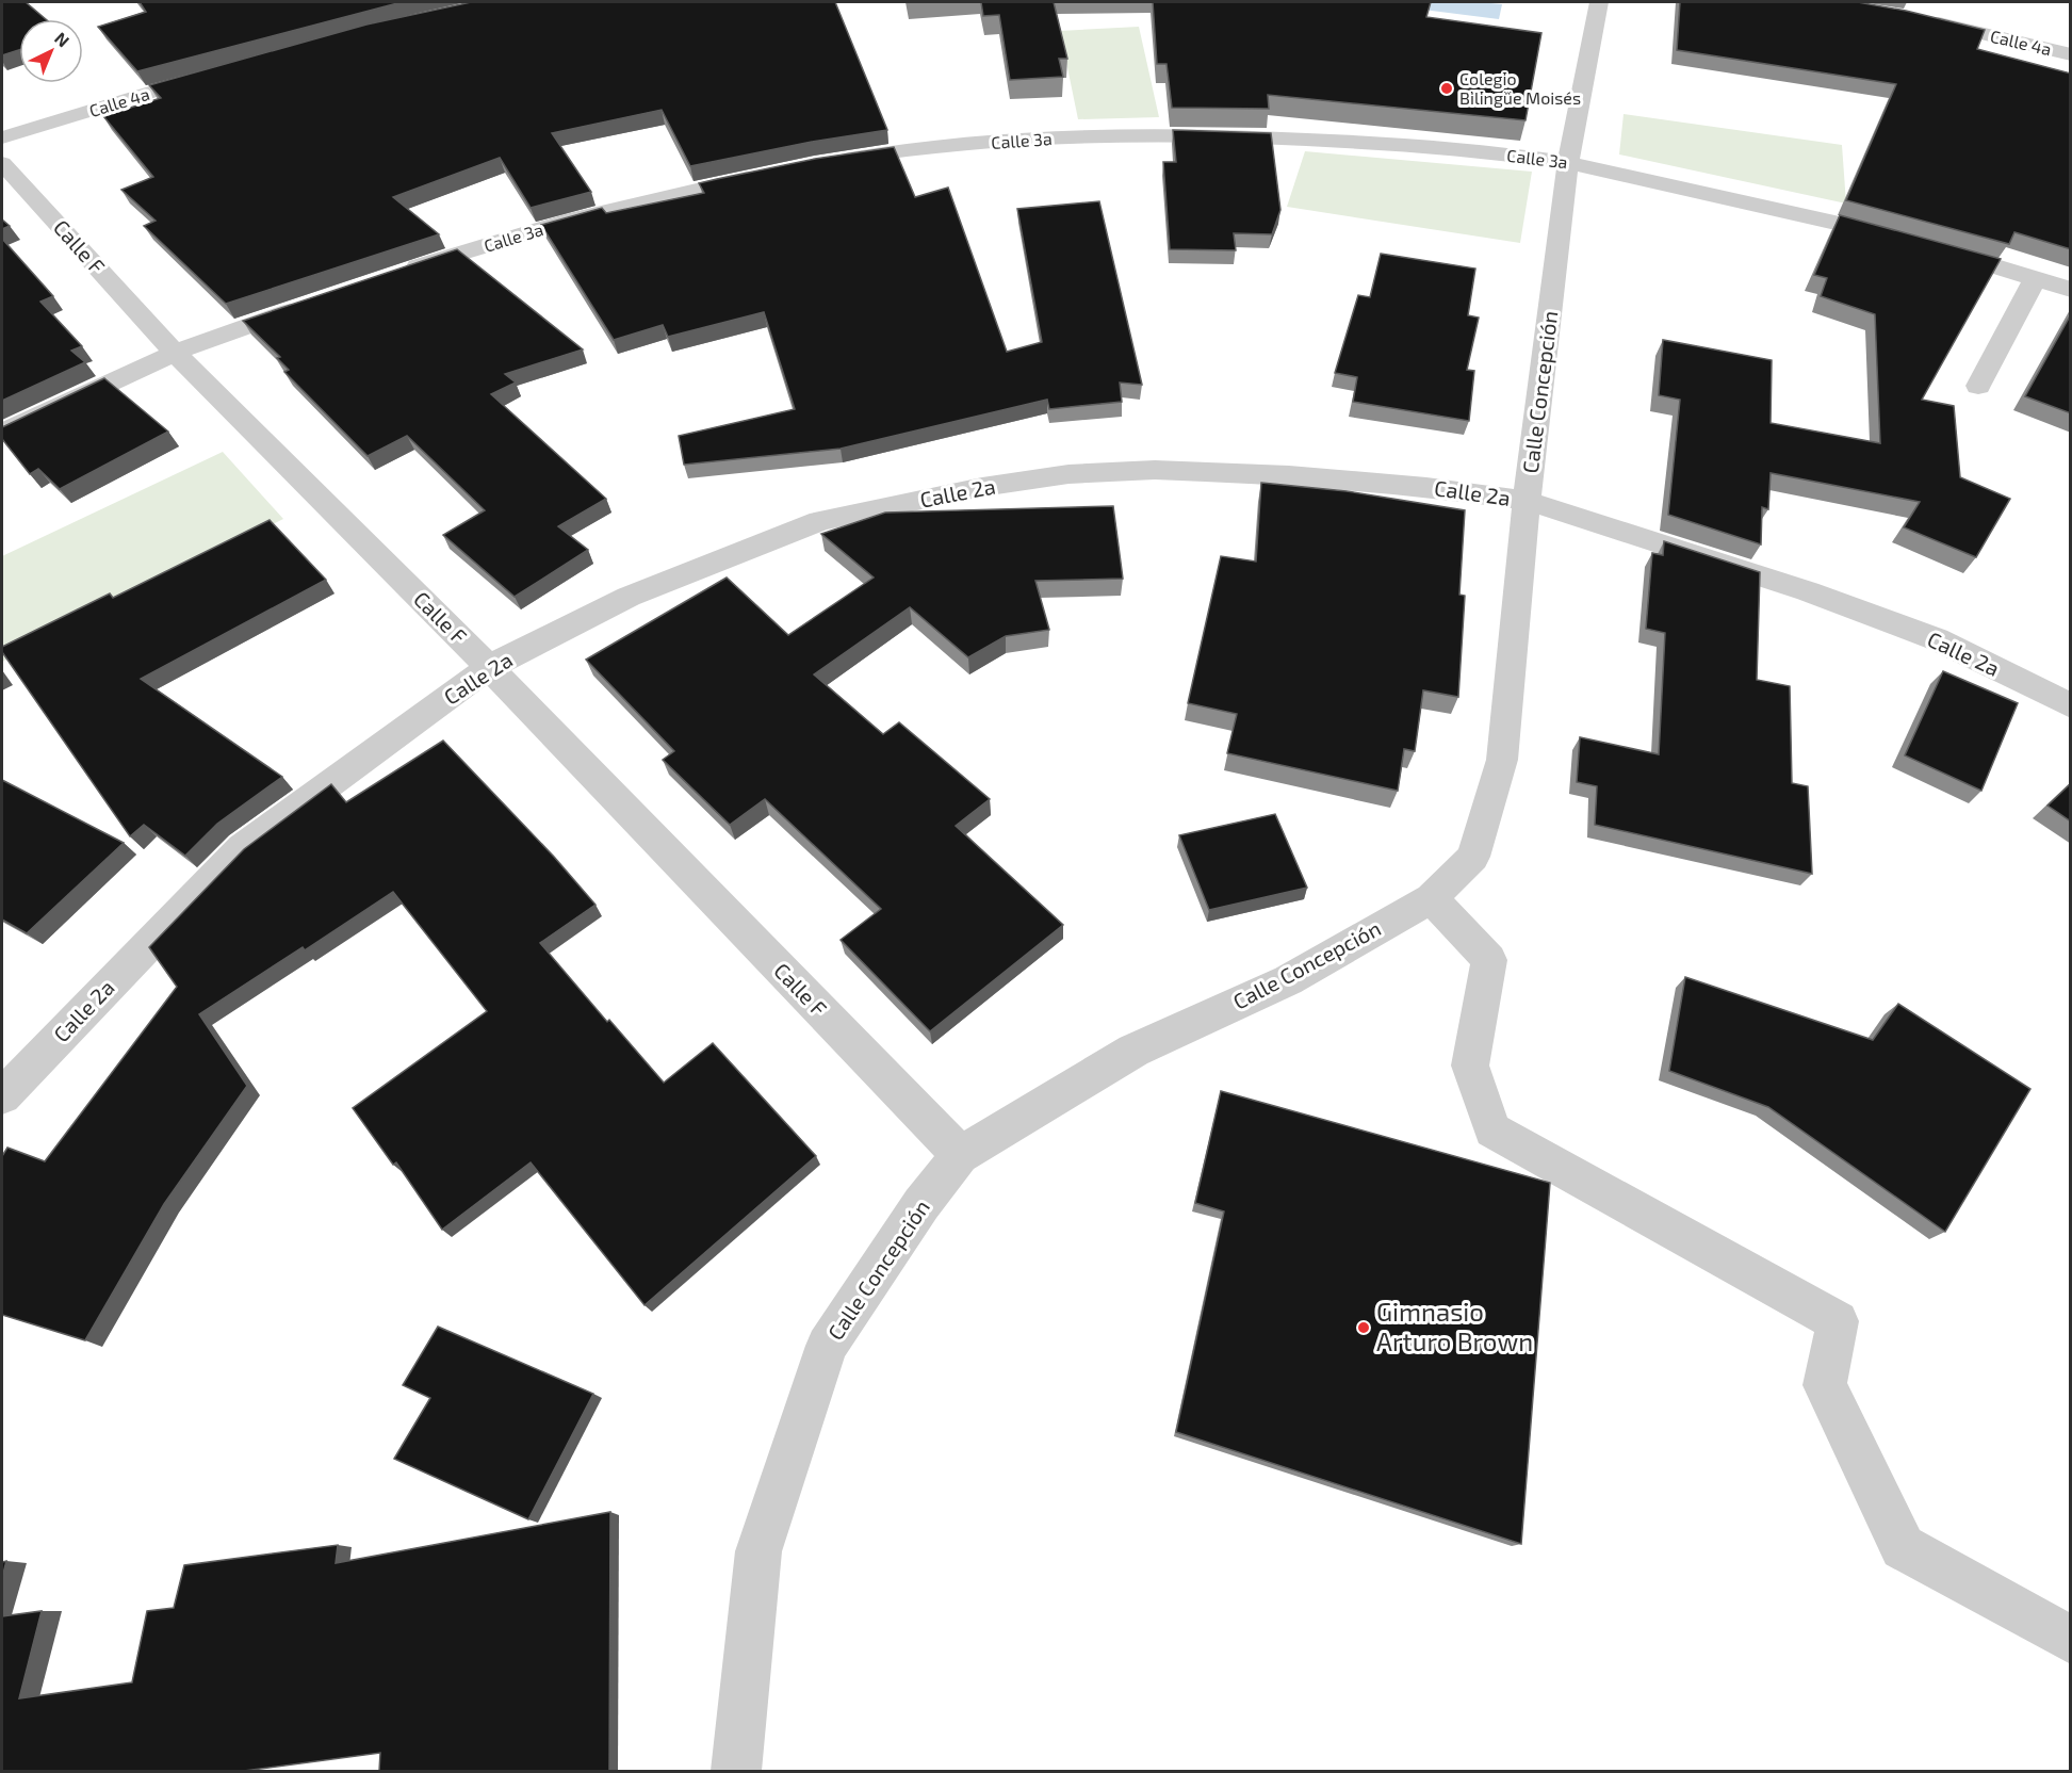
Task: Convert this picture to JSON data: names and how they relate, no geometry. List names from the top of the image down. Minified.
{"streets":{"street":["Calle 4a","Calle 3a","Calle F","Calle Concepción","Calle 2a"]},"crossings":[["Calle 3a","Calle Concepción"],["Calle F","Calle Concepción"],["Calle F","Calle 2a"],["Calle Concepción","Calle 2a"]],"places":["Colegio Bilingüe Moisés","Gimnasio Arturo Brown"],"north":"top right"}
